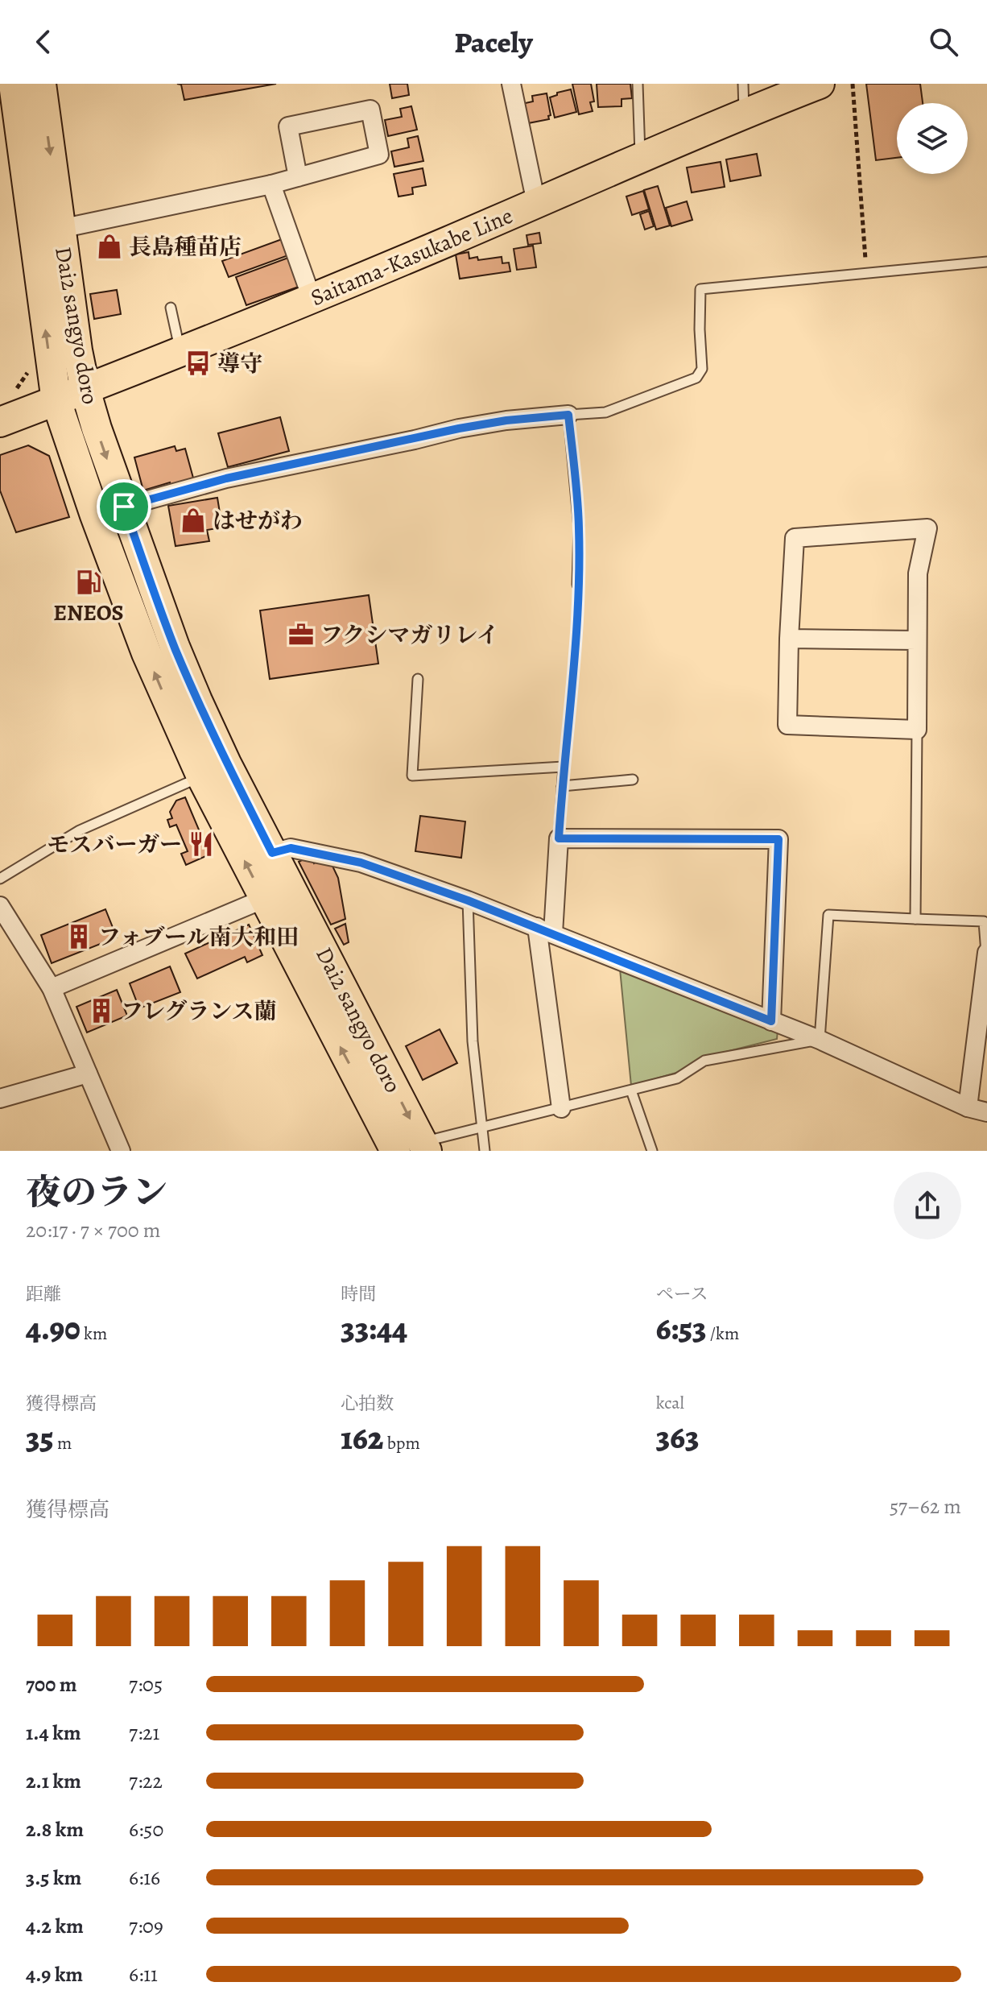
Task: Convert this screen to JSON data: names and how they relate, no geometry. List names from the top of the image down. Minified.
{"streets":{"main road":["Saitama-Kasukabe Line","Dai2 sangyo doro"]},"crossings":[["Saitama-Kasukabe Line","Dai2 sangyo doro"]],"places":{"shop":["長島種苗店","はせがわ"],"bus stop":["導守"],"fuel station":["ENEOS"],"office":["フクシマガリレイ"],"restaurant":["モスバーガー"],"building":["フォブール南大和田","フレグランス蘭"]},"page":{"header":"Pacely","heading":["夜のラン","20:17 · 7 × 700 m"],"stats":[["距離","4.90 km"],["時間","33:44"],["ペース","6:53 /km"],["獲得標高","35 m"],["心拍数","162 bpm"],["kcal","363"]],"chart":["獲得標高","57–62 m"],"list":[{"name":"700 m","note":"7:05"},{"name":"1.4 km","note":"7:21"},{"name":"2.1 km","note":"7:22"},{"name":"2.8 km","note":"6:50"},{"name":"3.5 km","note":"6:16"},{"name":"4.2 km","note":"7:09"},{"name":"4.9 km","note":"6:11"}]}}
